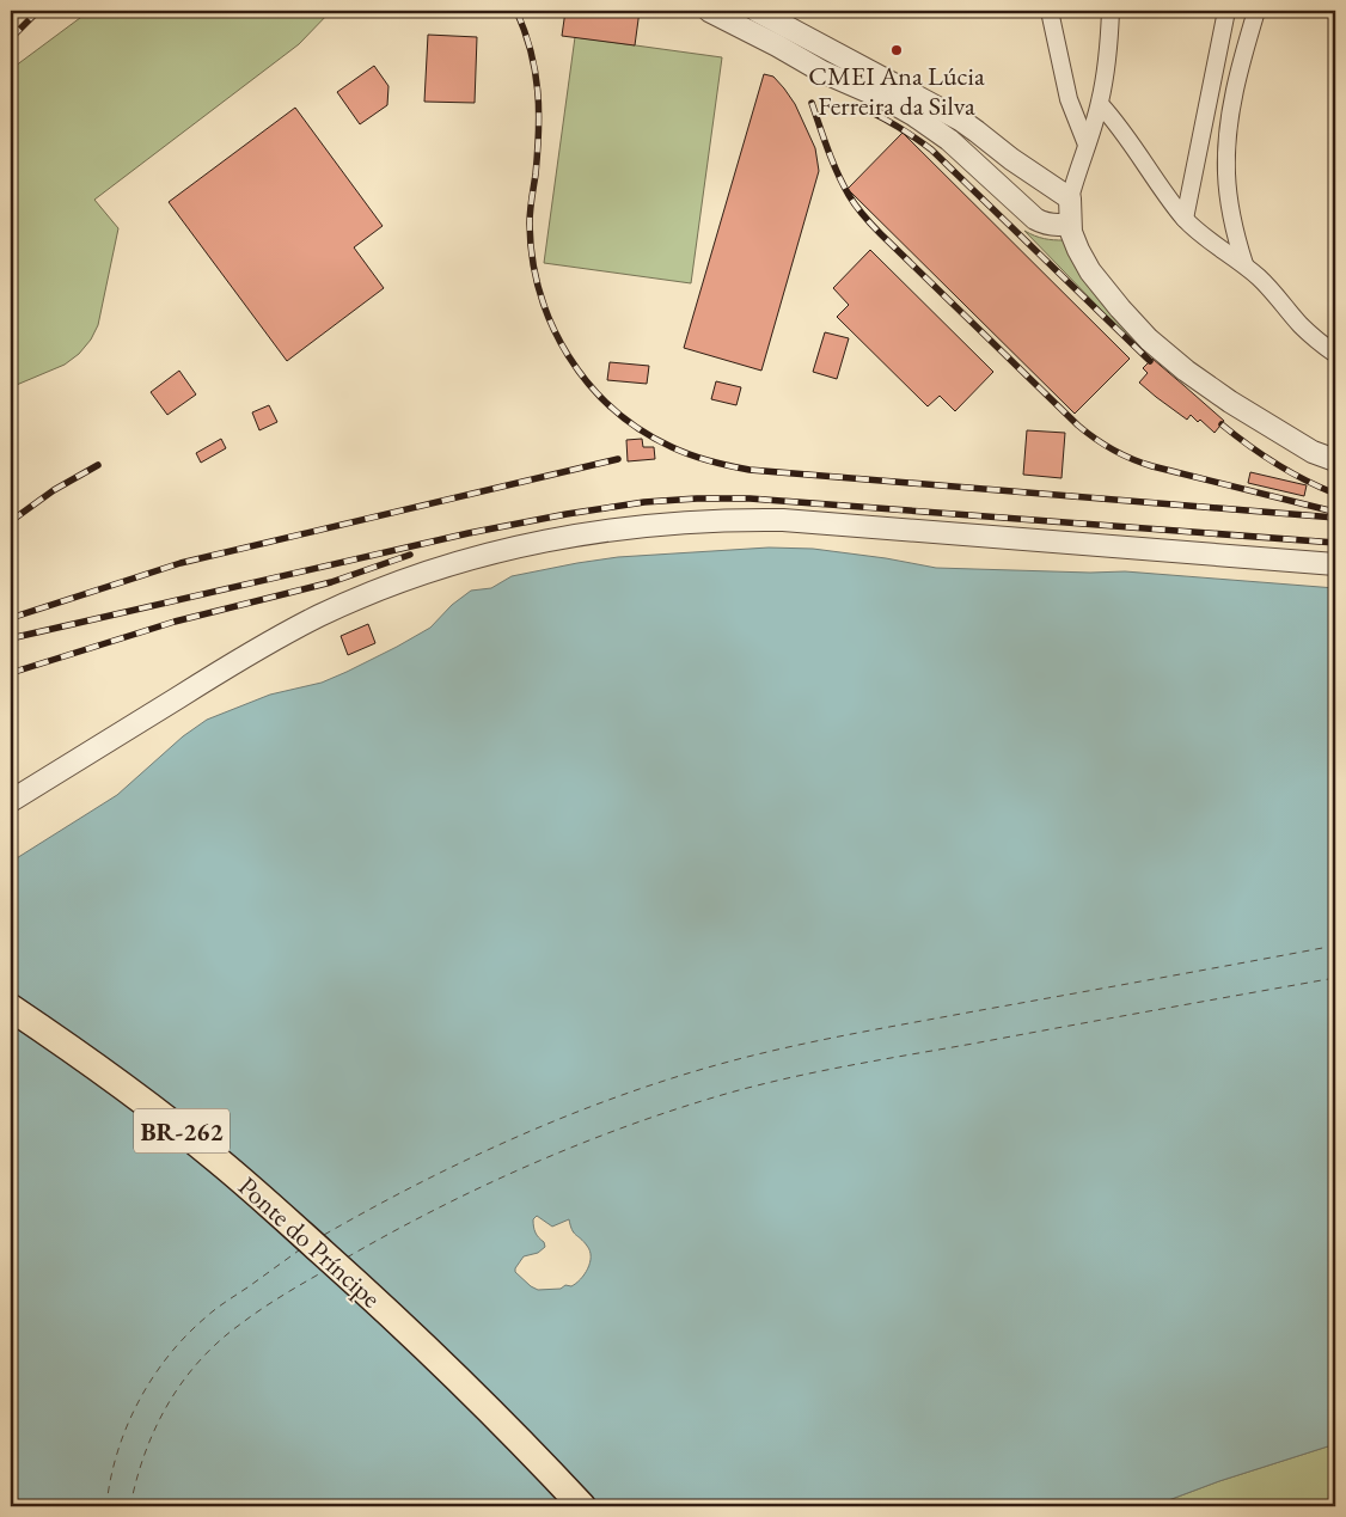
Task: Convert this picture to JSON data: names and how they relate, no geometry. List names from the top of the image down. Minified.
{"streets":{"main road":["BR-262","Ponte do Príncipe"]},"places":["CMEI Ana Lúcia Ferreira da Silva"]}
